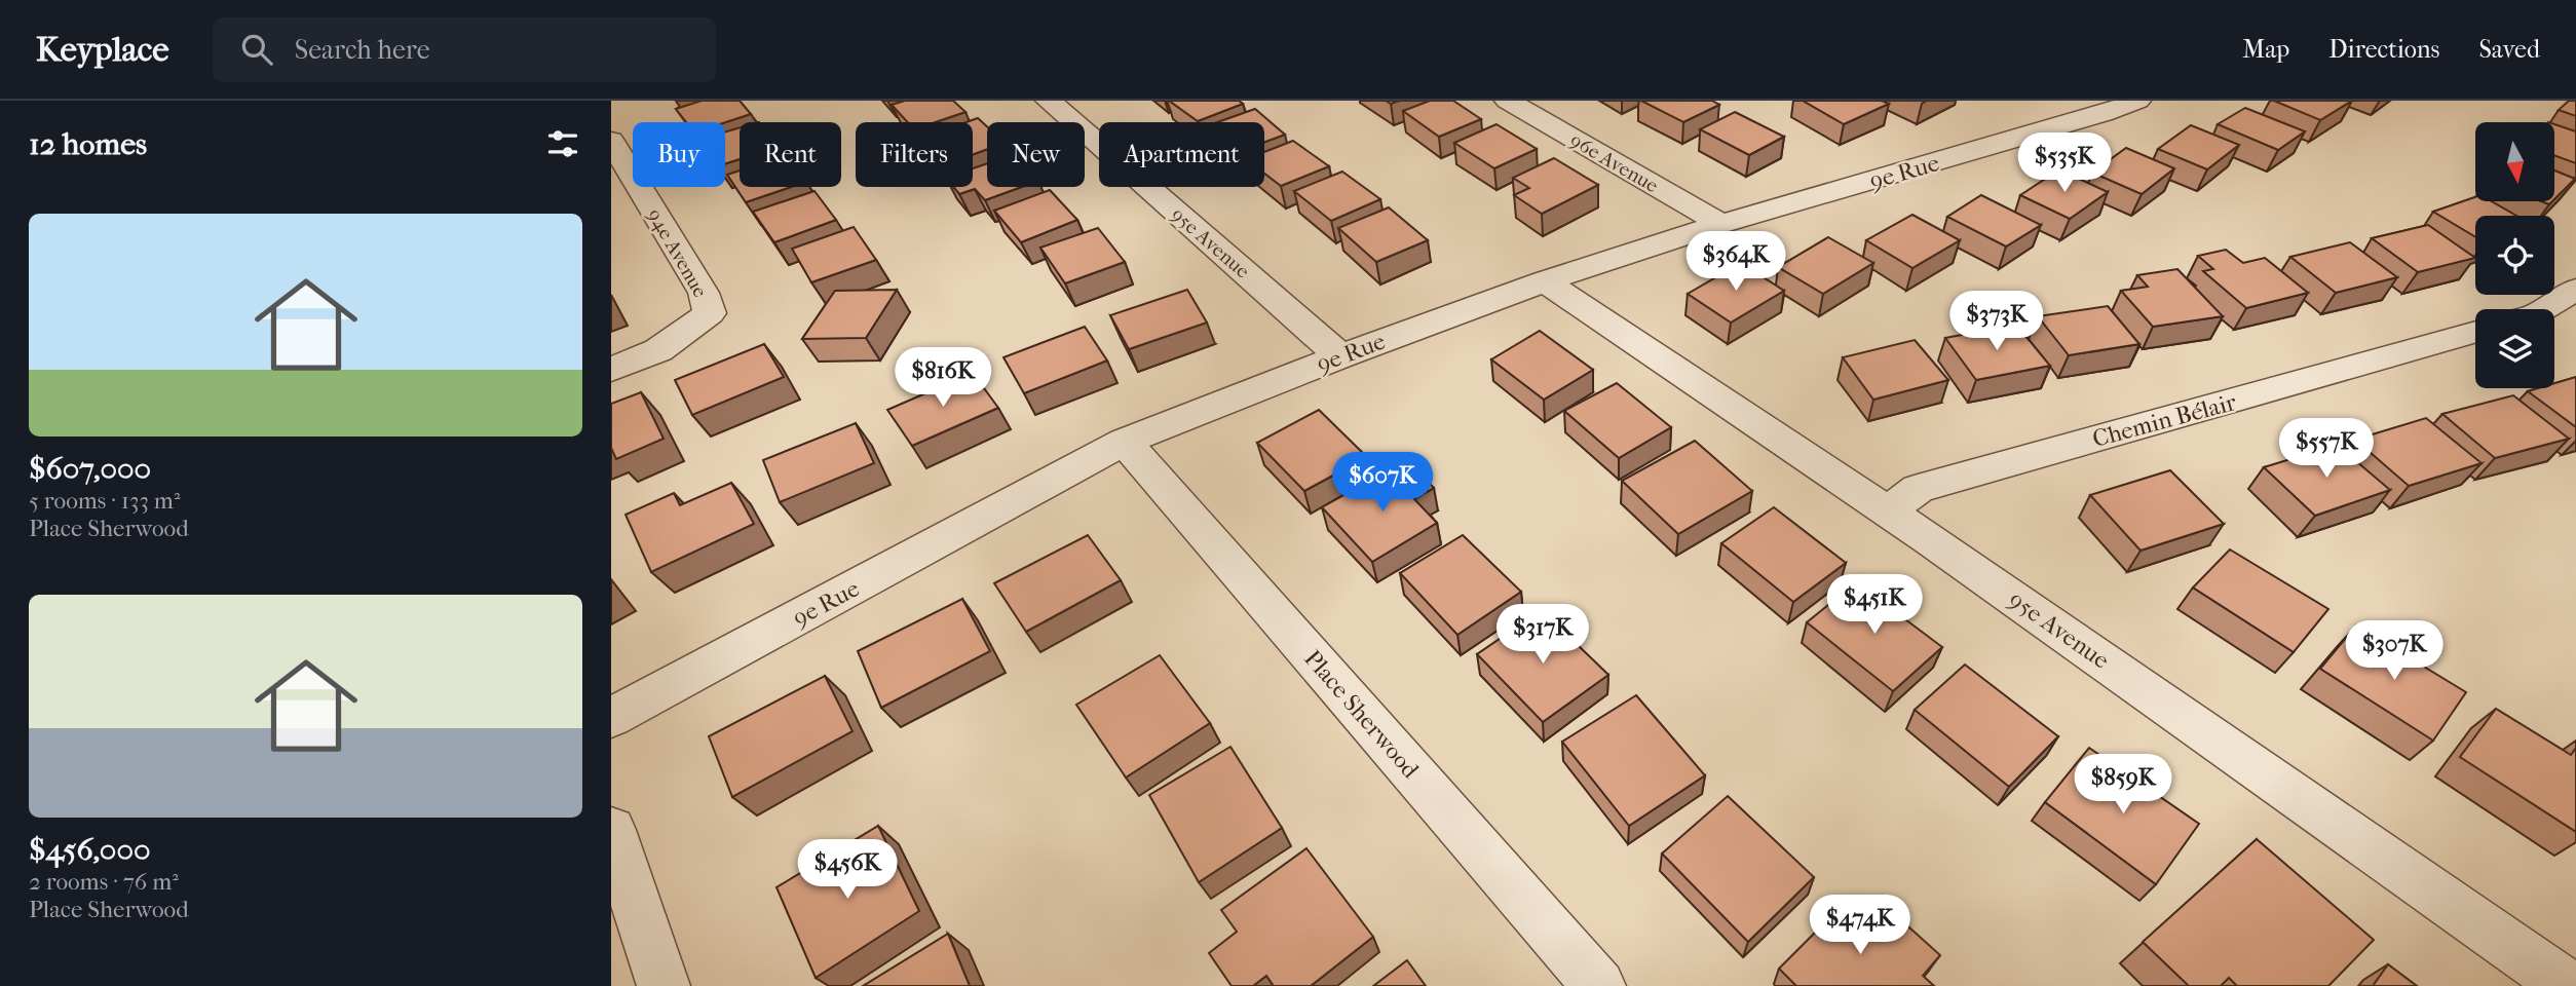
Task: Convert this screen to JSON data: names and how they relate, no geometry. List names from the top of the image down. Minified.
{"streets":{"street":["96e Avenue","9e Rue","95e Avenue","94e Avenue","Chemin Bélair","Place Sherwood"]},"crossings":[["96e Avenue","9e Rue"],["9e Rue","95e Avenue"],["9e Rue","Place Sherwood"],["95e Avenue","Chemin Bélair"]],"north":"bottom","page":{"header":"Keyplace","search":"Search here","nav":["Map","Directions","Saved"],"heading":"12 homes","chip":["Buy","Rent","Filters","New","Apartment"],"price":["$535K","$364K","$373K","$816K","$557K","$607K","$451K","$317K","$307K","$859K","$456K","$474K"],"list":[{"name":"$607,000","note":"5 rooms · 133 m² · Place Sherwood"},{"name":"$456,000","note":"2 rooms · 76 m² · Place Sherwood"}]}}
